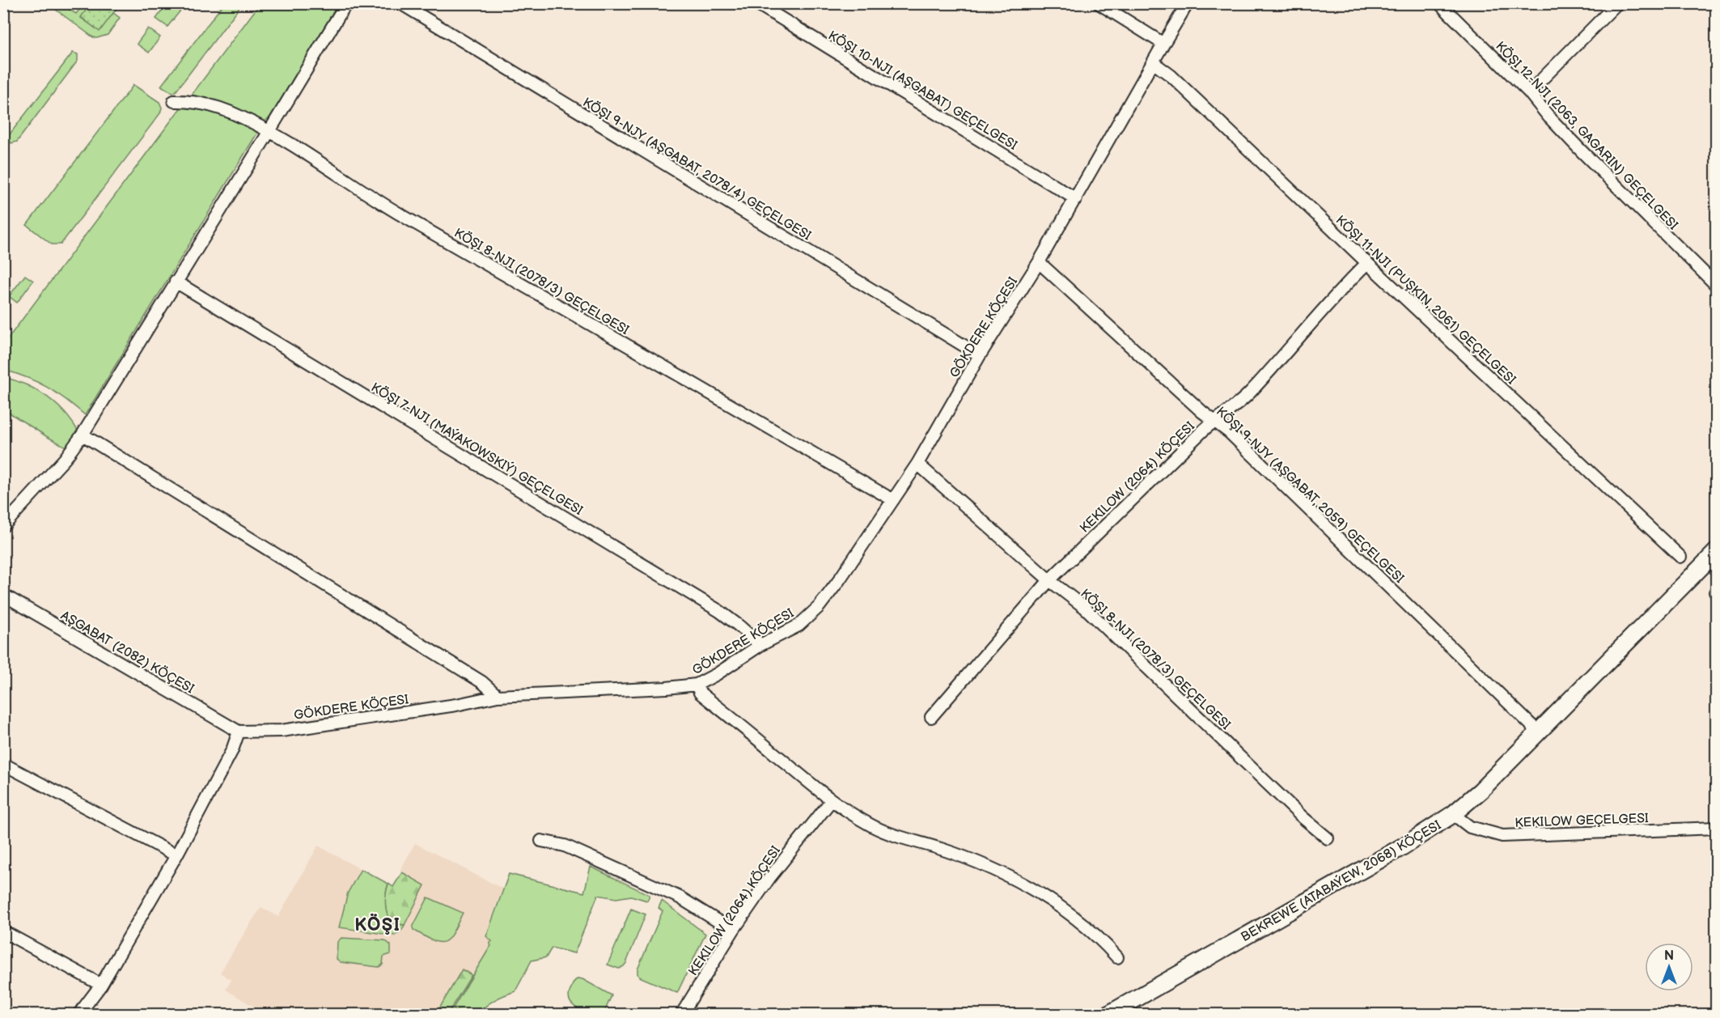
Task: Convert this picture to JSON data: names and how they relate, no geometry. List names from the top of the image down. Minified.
{"streets":{"main road":["BEKREWE (ATABAÝEW, 2068) KÖÇESI"],"street":["KÖŞI 10-NJI (AŞGABAT) GEÇELGESI","KÖŞI 12-NJI (2063, GAGARIN) GEÇELGESI","KÖŞI 9-NJY (AŞGABAT, 2078/4) GEÇELGESI","KÖŞI 8-NJI (2078/3) GEÇELGESI","KÖŞI 11-NJI (PUŞKIN, 2061) GEÇELGESI","GÖKDERE KÖÇESI","KÖŞI 7-NJI (MAÝAKOWSKIÝ) GEÇELGESI","KEKILOW (2064) KÖÇESI","KÖŞI 9-NJY (AŞGABAT, 2059) GEÇELGESI","AŞGABAT (2082) KÖÇESI","KEKILOW GEÇELGESI"]},"crossings":[["KÖŞI 10-NJI (AŞGABAT) GEÇELGESI","GÖKDERE KÖÇESI"],["KÖŞI 9-NJY (AŞGABAT, 2078/4) GEÇELGESI","GÖKDERE KÖÇESI"],["KÖŞI 8-NJI (2078/3) GEÇELGESI","GÖKDERE KÖÇESI"],["KÖŞI 8-NJI (2078/3) GEÇELGESI","KEKILOW (2064) KÖÇESI"],["KÖŞI 11-NJI (PUŞKIN, 2061) GEÇELGESI","GÖKDERE KÖÇESI"],["KÖŞI 11-NJI (PUŞKIN, 2061) GEÇELGESI","KEKILOW (2064) KÖÇESI"],["GÖKDERE KÖÇESI","KÖŞI 7-NJI (MAÝAKOWSKIÝ) GEÇELGESI"],["GÖKDERE KÖÇESI","KÖŞI 9-NJY (AŞGABAT, 2059) GEÇELGESI"],["GÖKDERE KÖÇESI","AŞGABAT (2082) KÖÇESI"],["KEKILOW (2064) KÖÇESI","KÖŞI 9-NJY (AŞGABAT, 2059) GEÇELGESI"],["KÖŞI 9-NJY (AŞGABAT, 2059) GEÇELGESI","BEKREWE (ATABAÝEW, 2068) KÖÇESI"],["KEKILOW GEÇELGESI","BEKREWE (ATABAÝEW, 2068) KÖÇESI"]],"districts":["KÖŞI"],"north":"top"}
